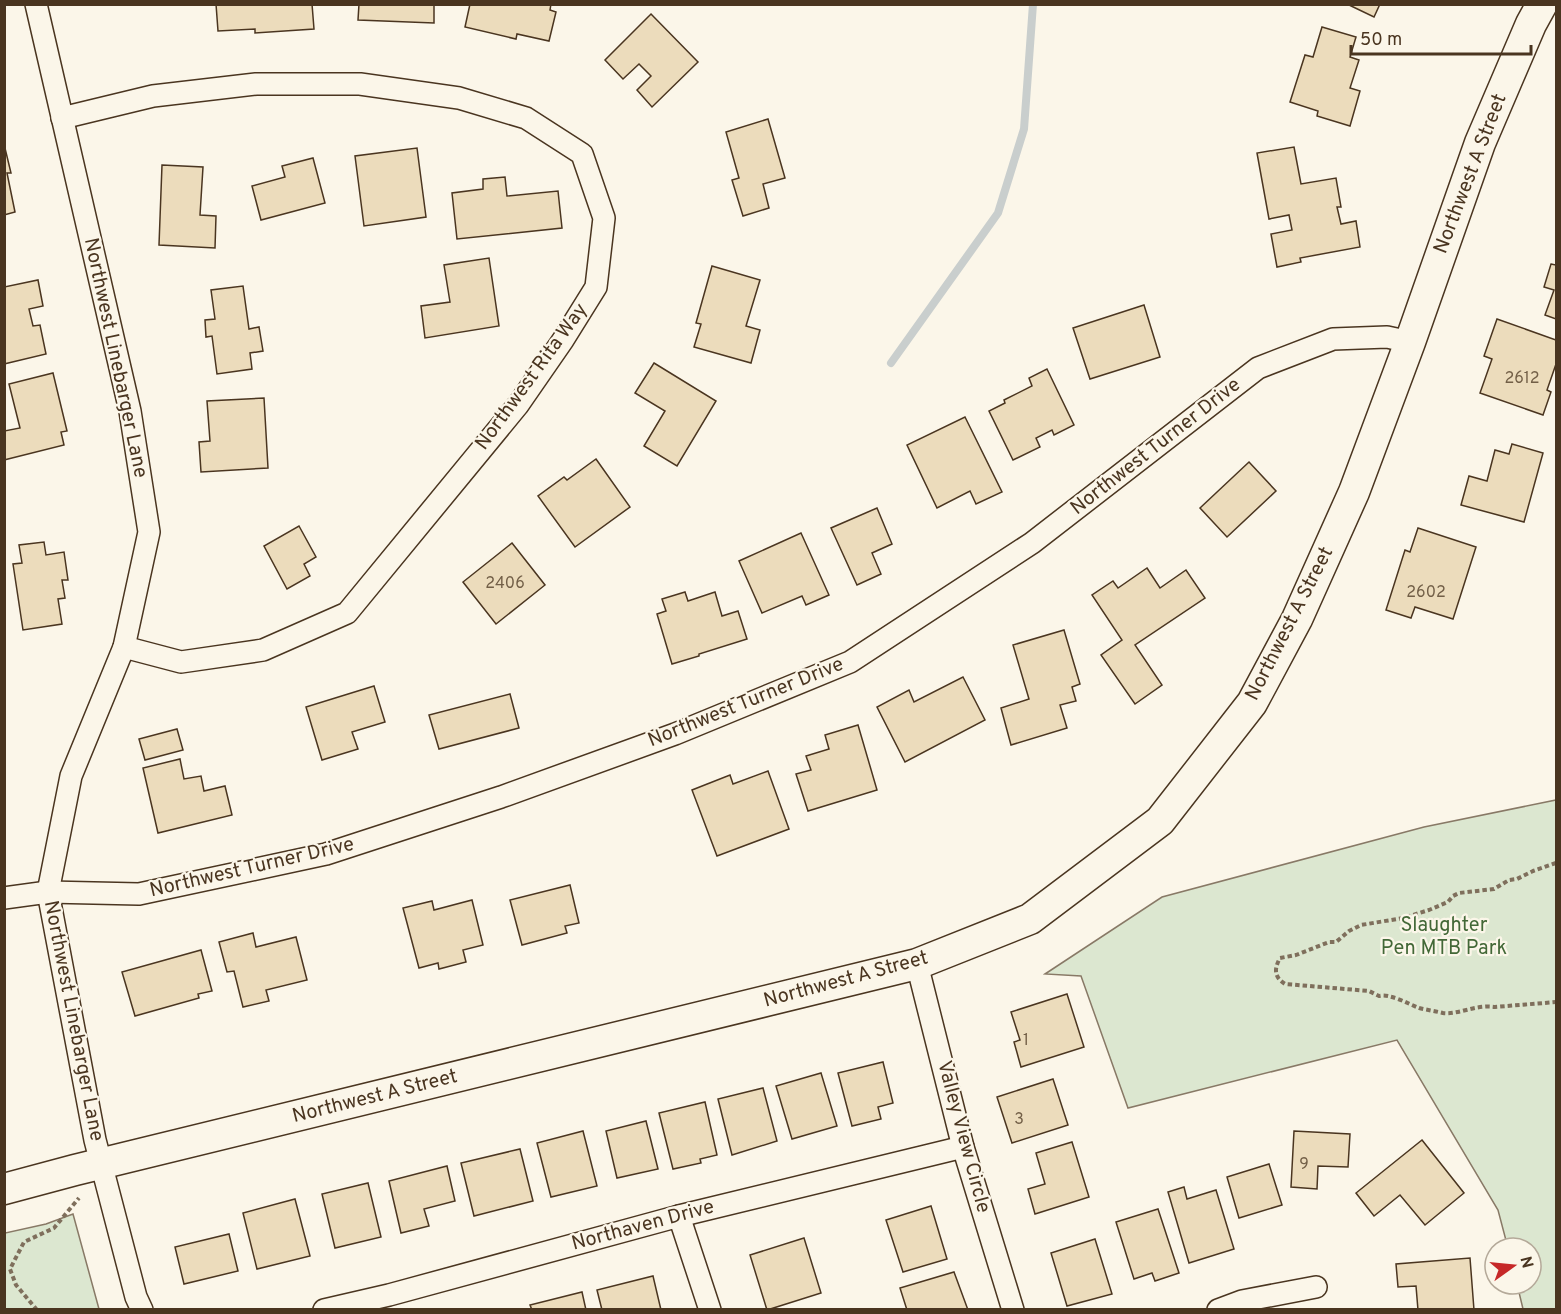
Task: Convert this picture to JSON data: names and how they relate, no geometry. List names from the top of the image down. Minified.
{"streets":{"street":["Northwest A Street","Northwest Linebarger Lane","Northwest Rita Way","Northwest Turner Drive","Valley View Circle","Northaven Drive"]},"crossings":[["Northwest A Street","Northwest Linebarger Lane"],["Northwest A Street","Northwest Turner Drive"],["Northwest A Street","Valley View Circle"],["Northwest Linebarger Lane","Northwest Rita Way"],["Northwest Linebarger Lane","Northwest Turner Drive"],["Valley View Circle","Northaven Drive"]],"parks":["Slaughter Pen MTB Park"],"house_numbers":["2612","2406","2602","1","3","9"],"scale_bar":"50 m","north":"right"}
